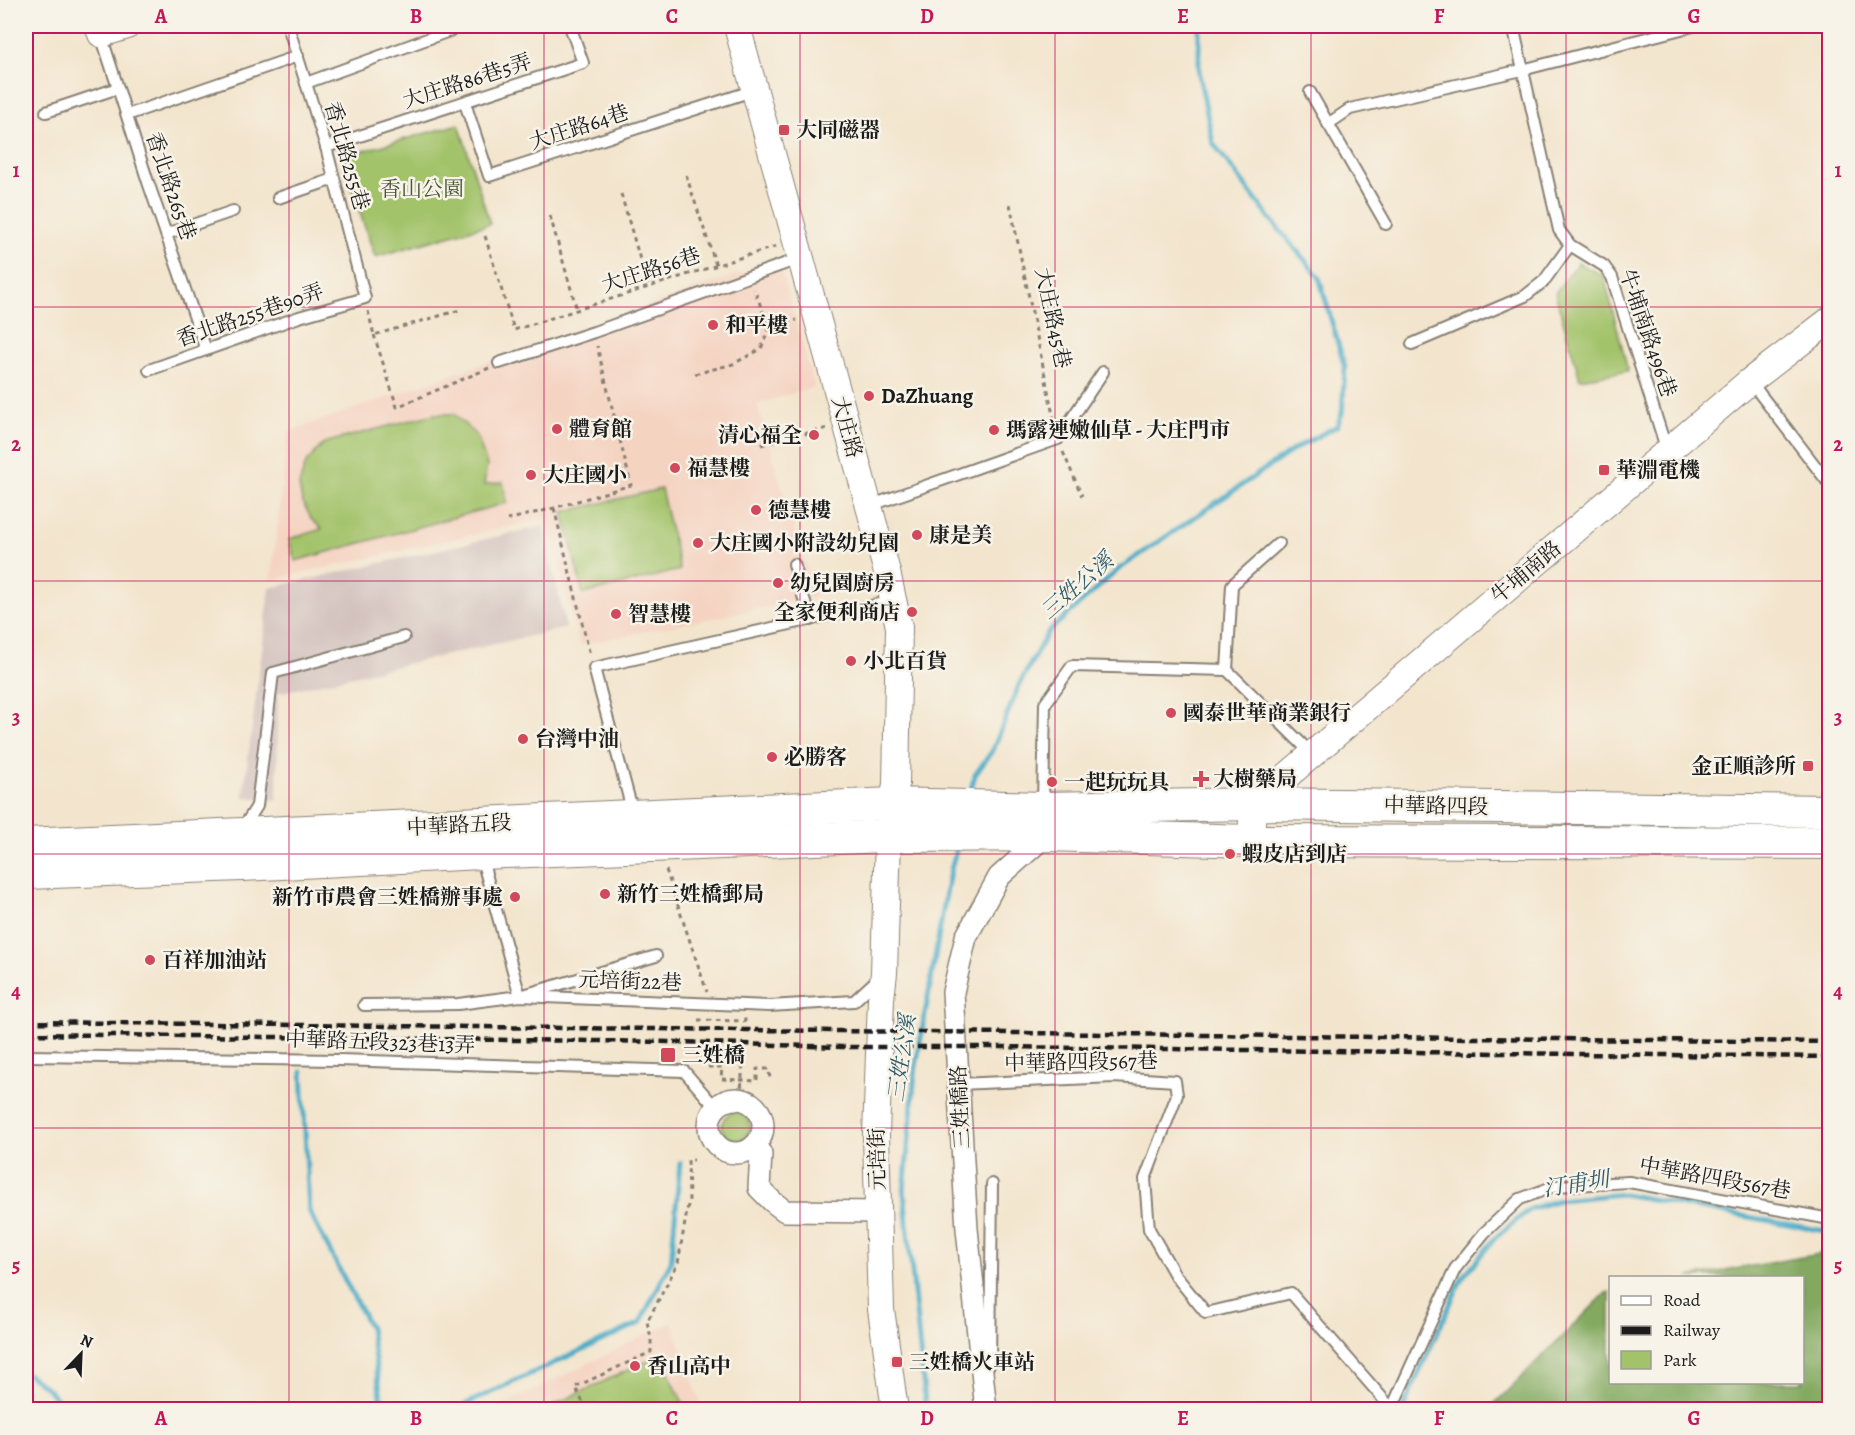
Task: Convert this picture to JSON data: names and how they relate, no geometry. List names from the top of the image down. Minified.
{"streets":{"main road":["中華路四段","中華路五段"],"street":["大庄路","牛埔南路","三姓橋路","元培街"],"lane":["大庄路86巷5弄","大庄路64巷","香北路255巷","香北路265巷","香北路255巷90弄","大庄路45巷","牛埔南路496巷","元培街22巷","中華路五段323巷13弄","中華路四段567巷"],"path":["大庄路56巷"]},"crossings":[["大庄路86巷5弄","大庄路64巷"],["大庄路86巷5弄","香北路255巷"],["大庄路64巷","大庄路"],["香北路255巷","香北路255巷90弄"],["香北路265巷","香北路255巷90弄"],["大庄路56巷","大庄路"],["牛埔南路496巷","牛埔南路"],["大庄路","中華路五段"],["大庄路","元培街"],["牛埔南路","中華路四段"],["中華路四段","三姓橋路"],["中華路五段","元培街"],["元培街22巷","元培街"],["中華路四段567巷","三姓橋路"]],"water":["三姓公溪","汀甫圳"],"parks":["香山公園"],"places":{"transit":["大同磁器","華淵電機","金正順診所","三姓橋","三姓橋火車站"],"other":["和平樓","DaZhuang","體育館","瑪露連嫩仙草 - 大庄門市","清心福全","福慧樓","大庄國小","德慧樓","康是美","大庄國小附設幼兒園","幼兒園廚房","全家便利商店","智慧樓","小北百貨","國泰世華商業銀行","台灣中油","必勝客","一起玩玩具","蝦皮店到店","新竹三姓橋郵局","新竹市農會三姓橋辦事處","百祥加油站","香山高中"],"health":["大樹藥局"]},"legend":["Road","Railway","Park"],"north":"top right","grid":{"columns":["A","B","C","D","E","F","G"],"rows":["1","2","3","4","5"]}}
